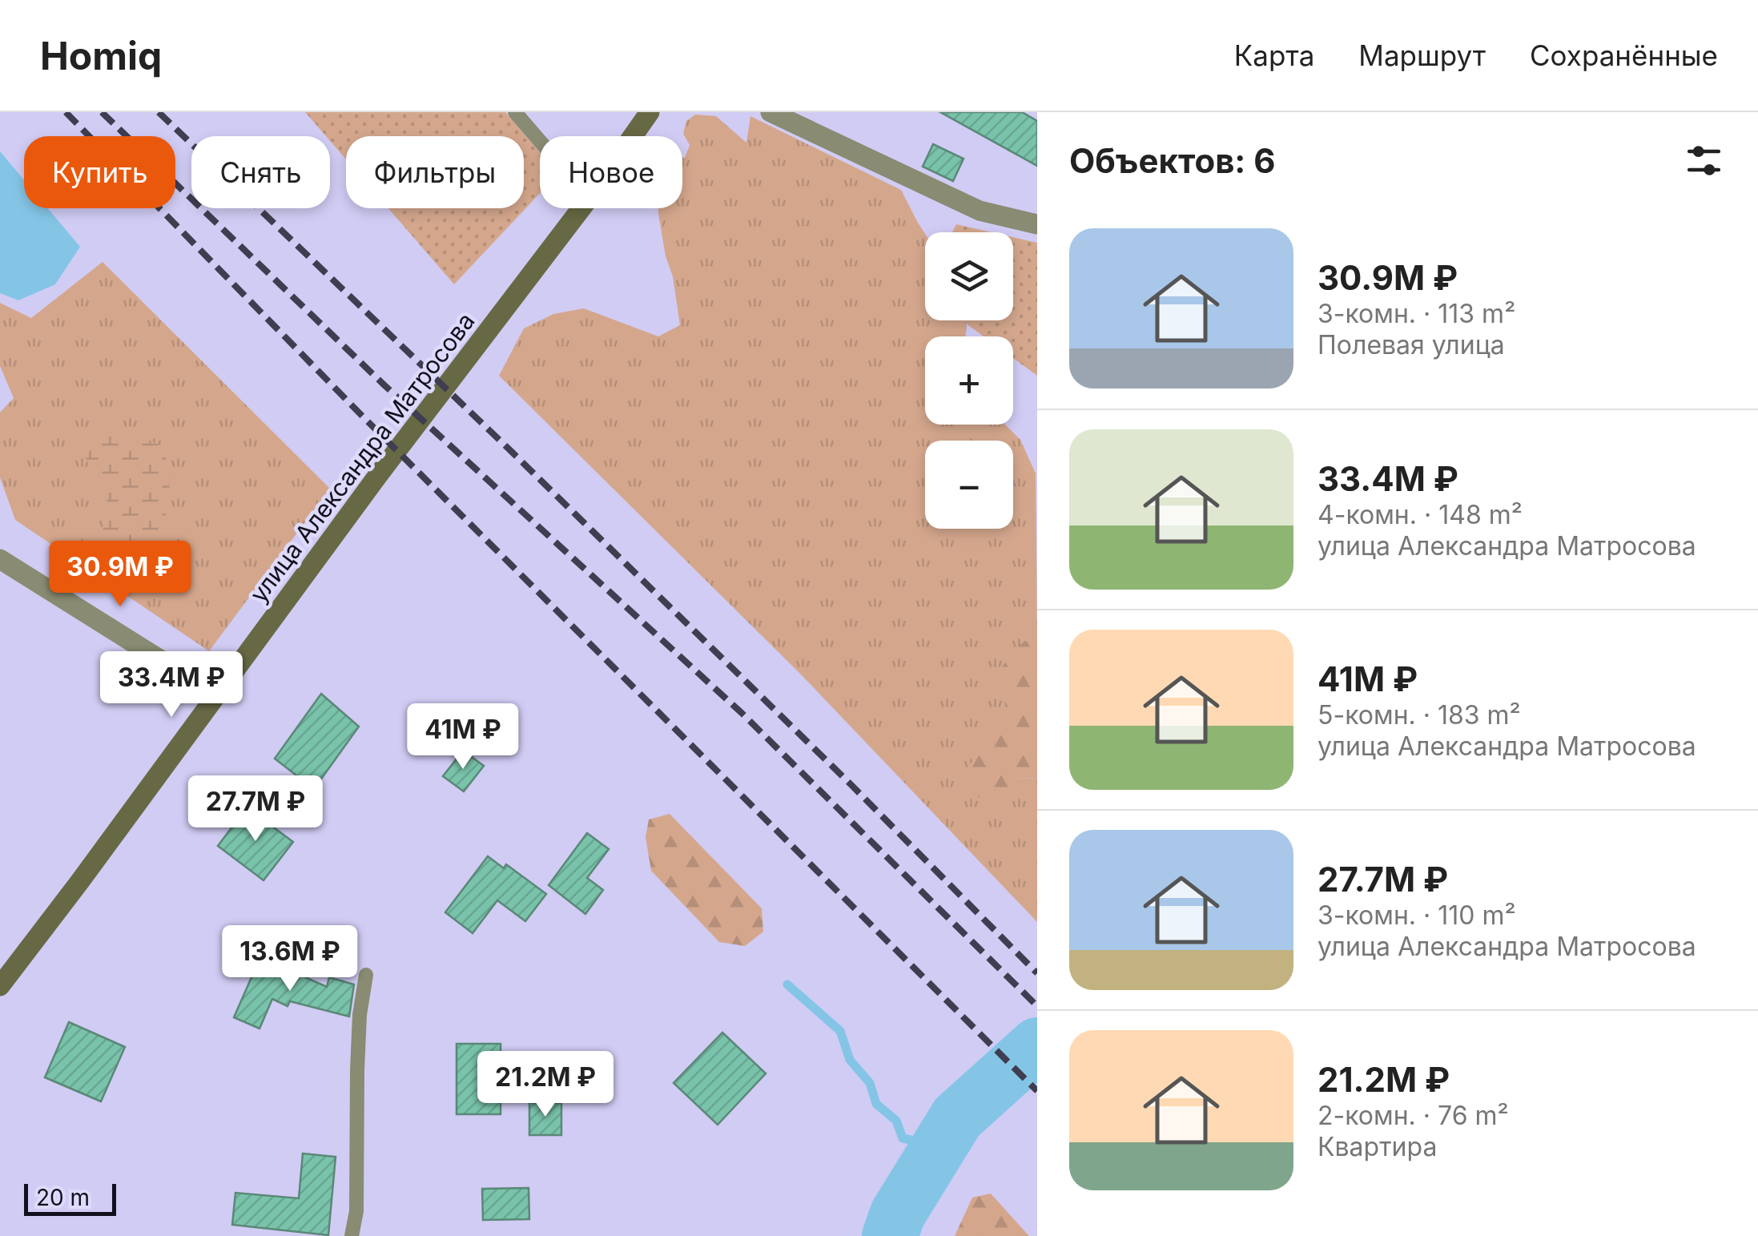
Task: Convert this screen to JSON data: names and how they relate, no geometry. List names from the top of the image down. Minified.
{"streets":{"main road":["улица Александра Матросова"]},"scale_bar":"20 m","page":{"header":"Homiq","nav":["Карта","Маршрут","Сохранённые"],"heading":"Объектов: 6","chip":["Купить","Снять","Фильтры","Новое"],"list":[{"name":"30.9M ₽","note":"3-комн. · 113 m² · Полевая улица"},{"name":"33.4M ₽","note":"4-комн. · 148 m² · улица Александра Матросова"},{"name":"41M ₽","note":"5-комн. · 183 m² · улица Александра Матросова"},{"name":"27.7M ₽","note":"3-комн. · 110 m² · улица Александра Матросова"},{"name":"21.2M ₽","note":"2-комн. · 76 m² · Квартира"}],"map_buttons":["+","−"],"price":["30.9M ₽","33.4M ₽","41M ₽","27.7M ₽","13.6M ₽","21.2M ₽"],"scale":"20 m"}}
